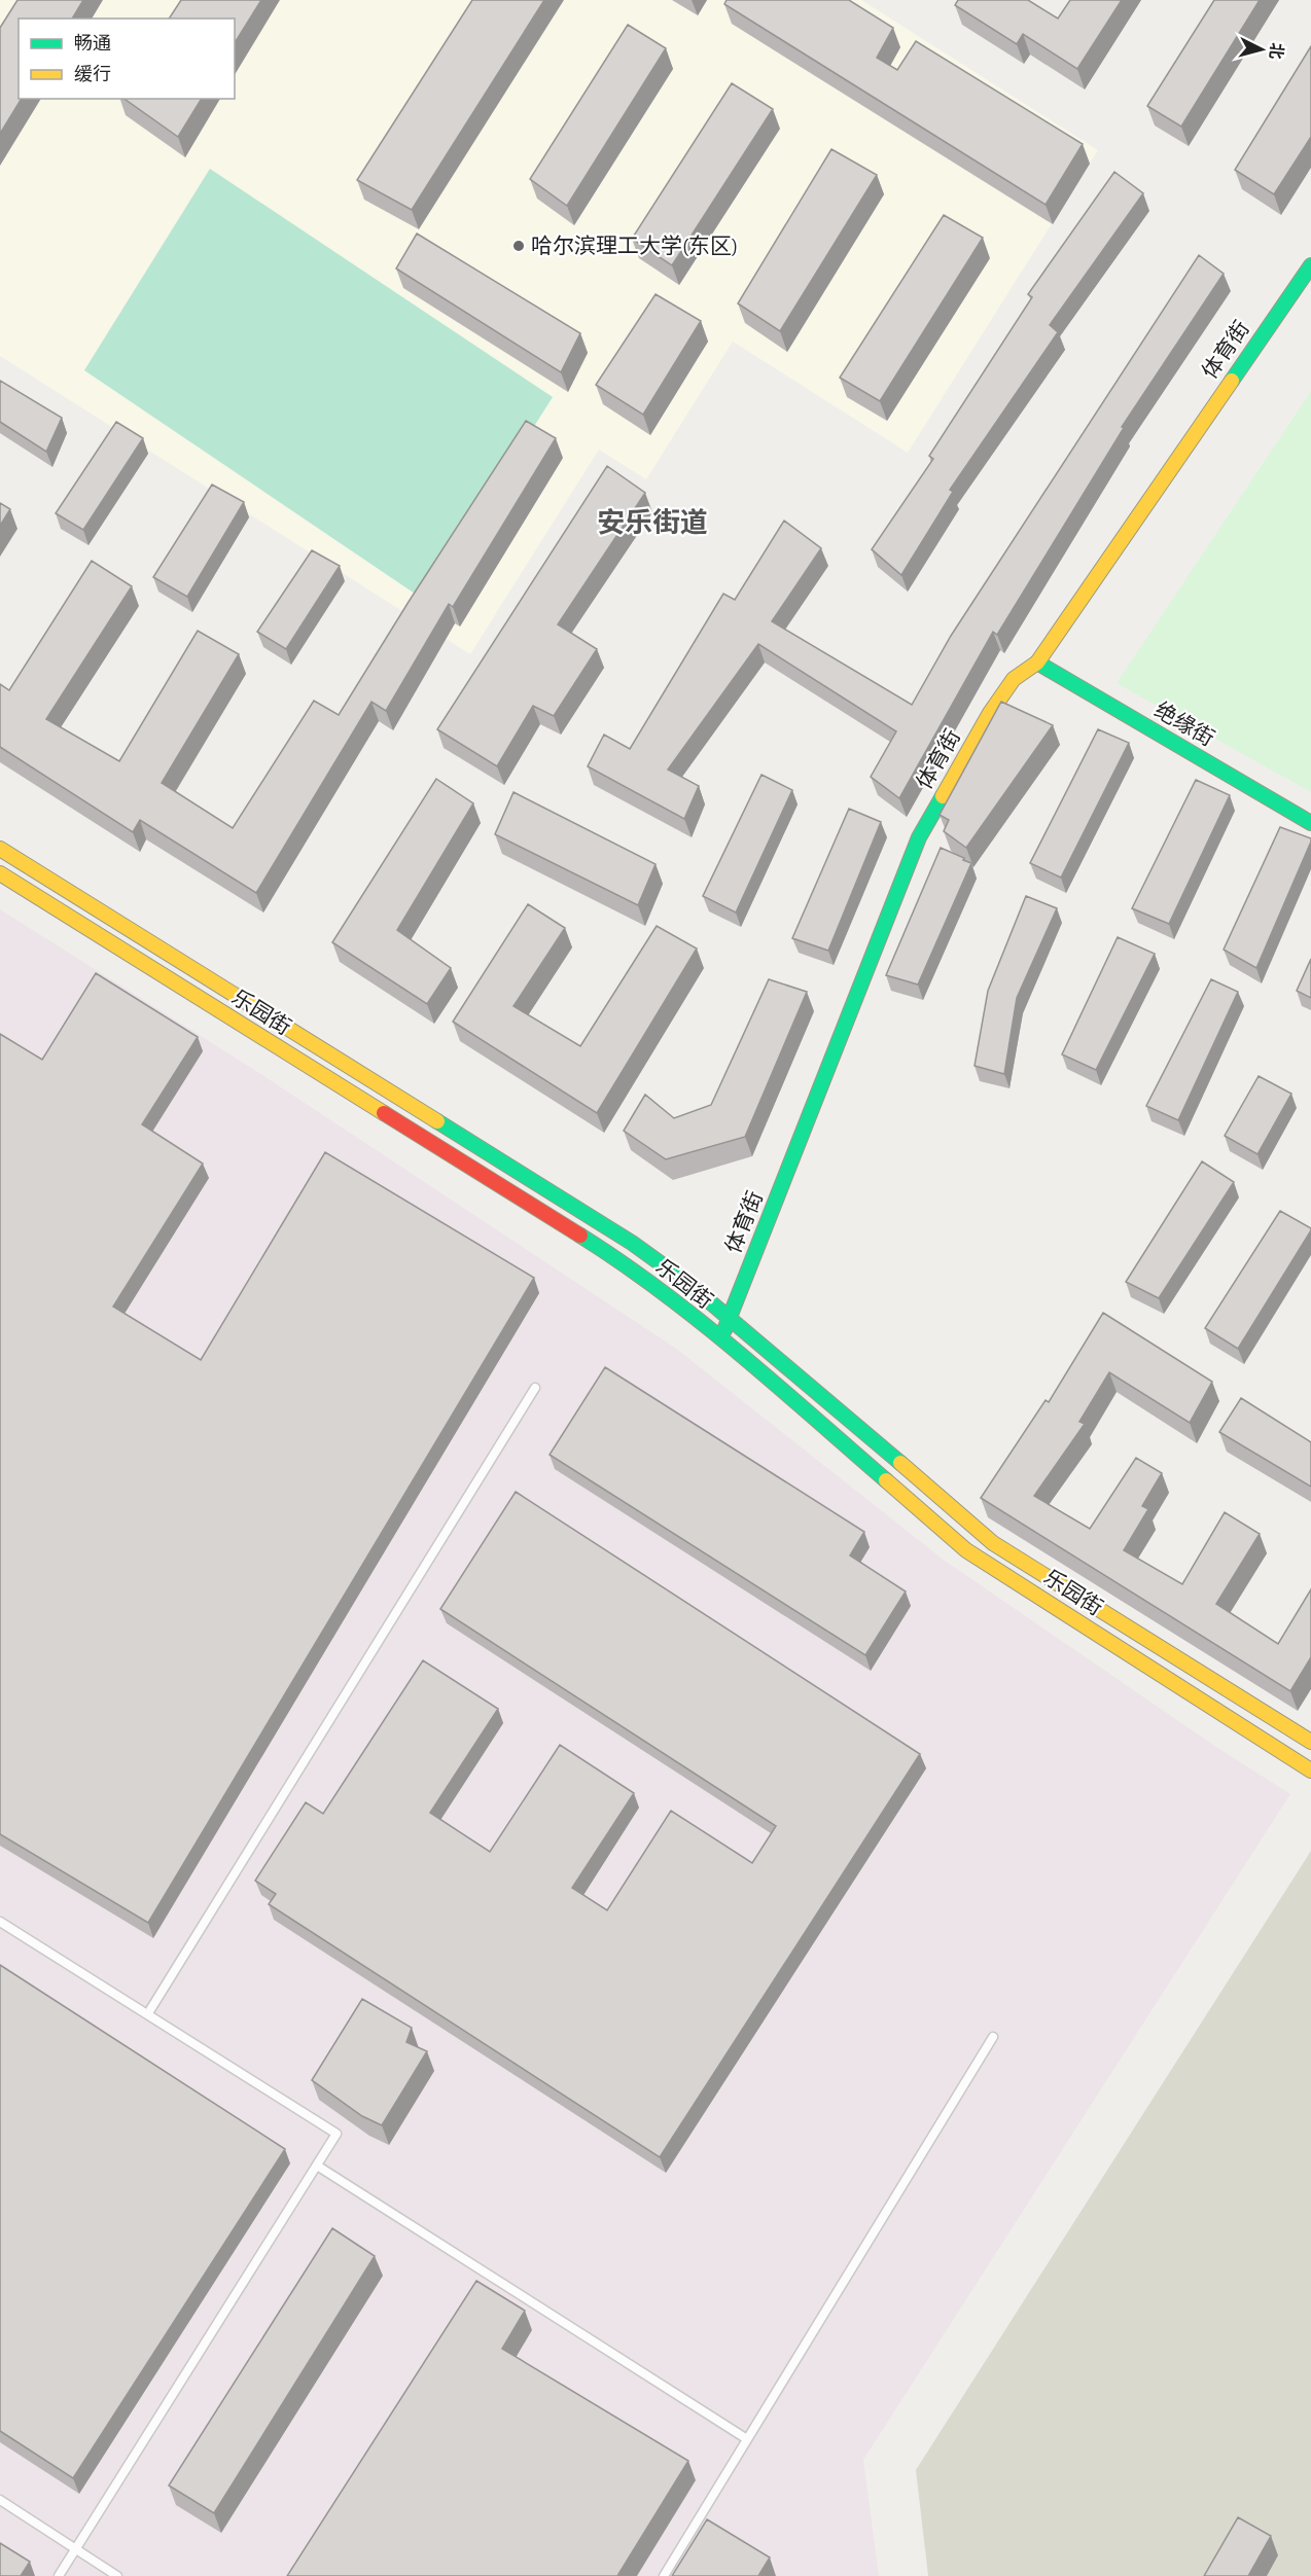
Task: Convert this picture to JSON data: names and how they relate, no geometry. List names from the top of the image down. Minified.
{"streets":{"main road":["体育街","绝缘街","乐园街"]},"crossings":[["体育街","绝缘街"],["体育街","乐园街"]],"districts":["安乐街道"],"places":["哈尔滨理工大学(东区)"],"legend":["畅通","缓行"],"north":"right"}
